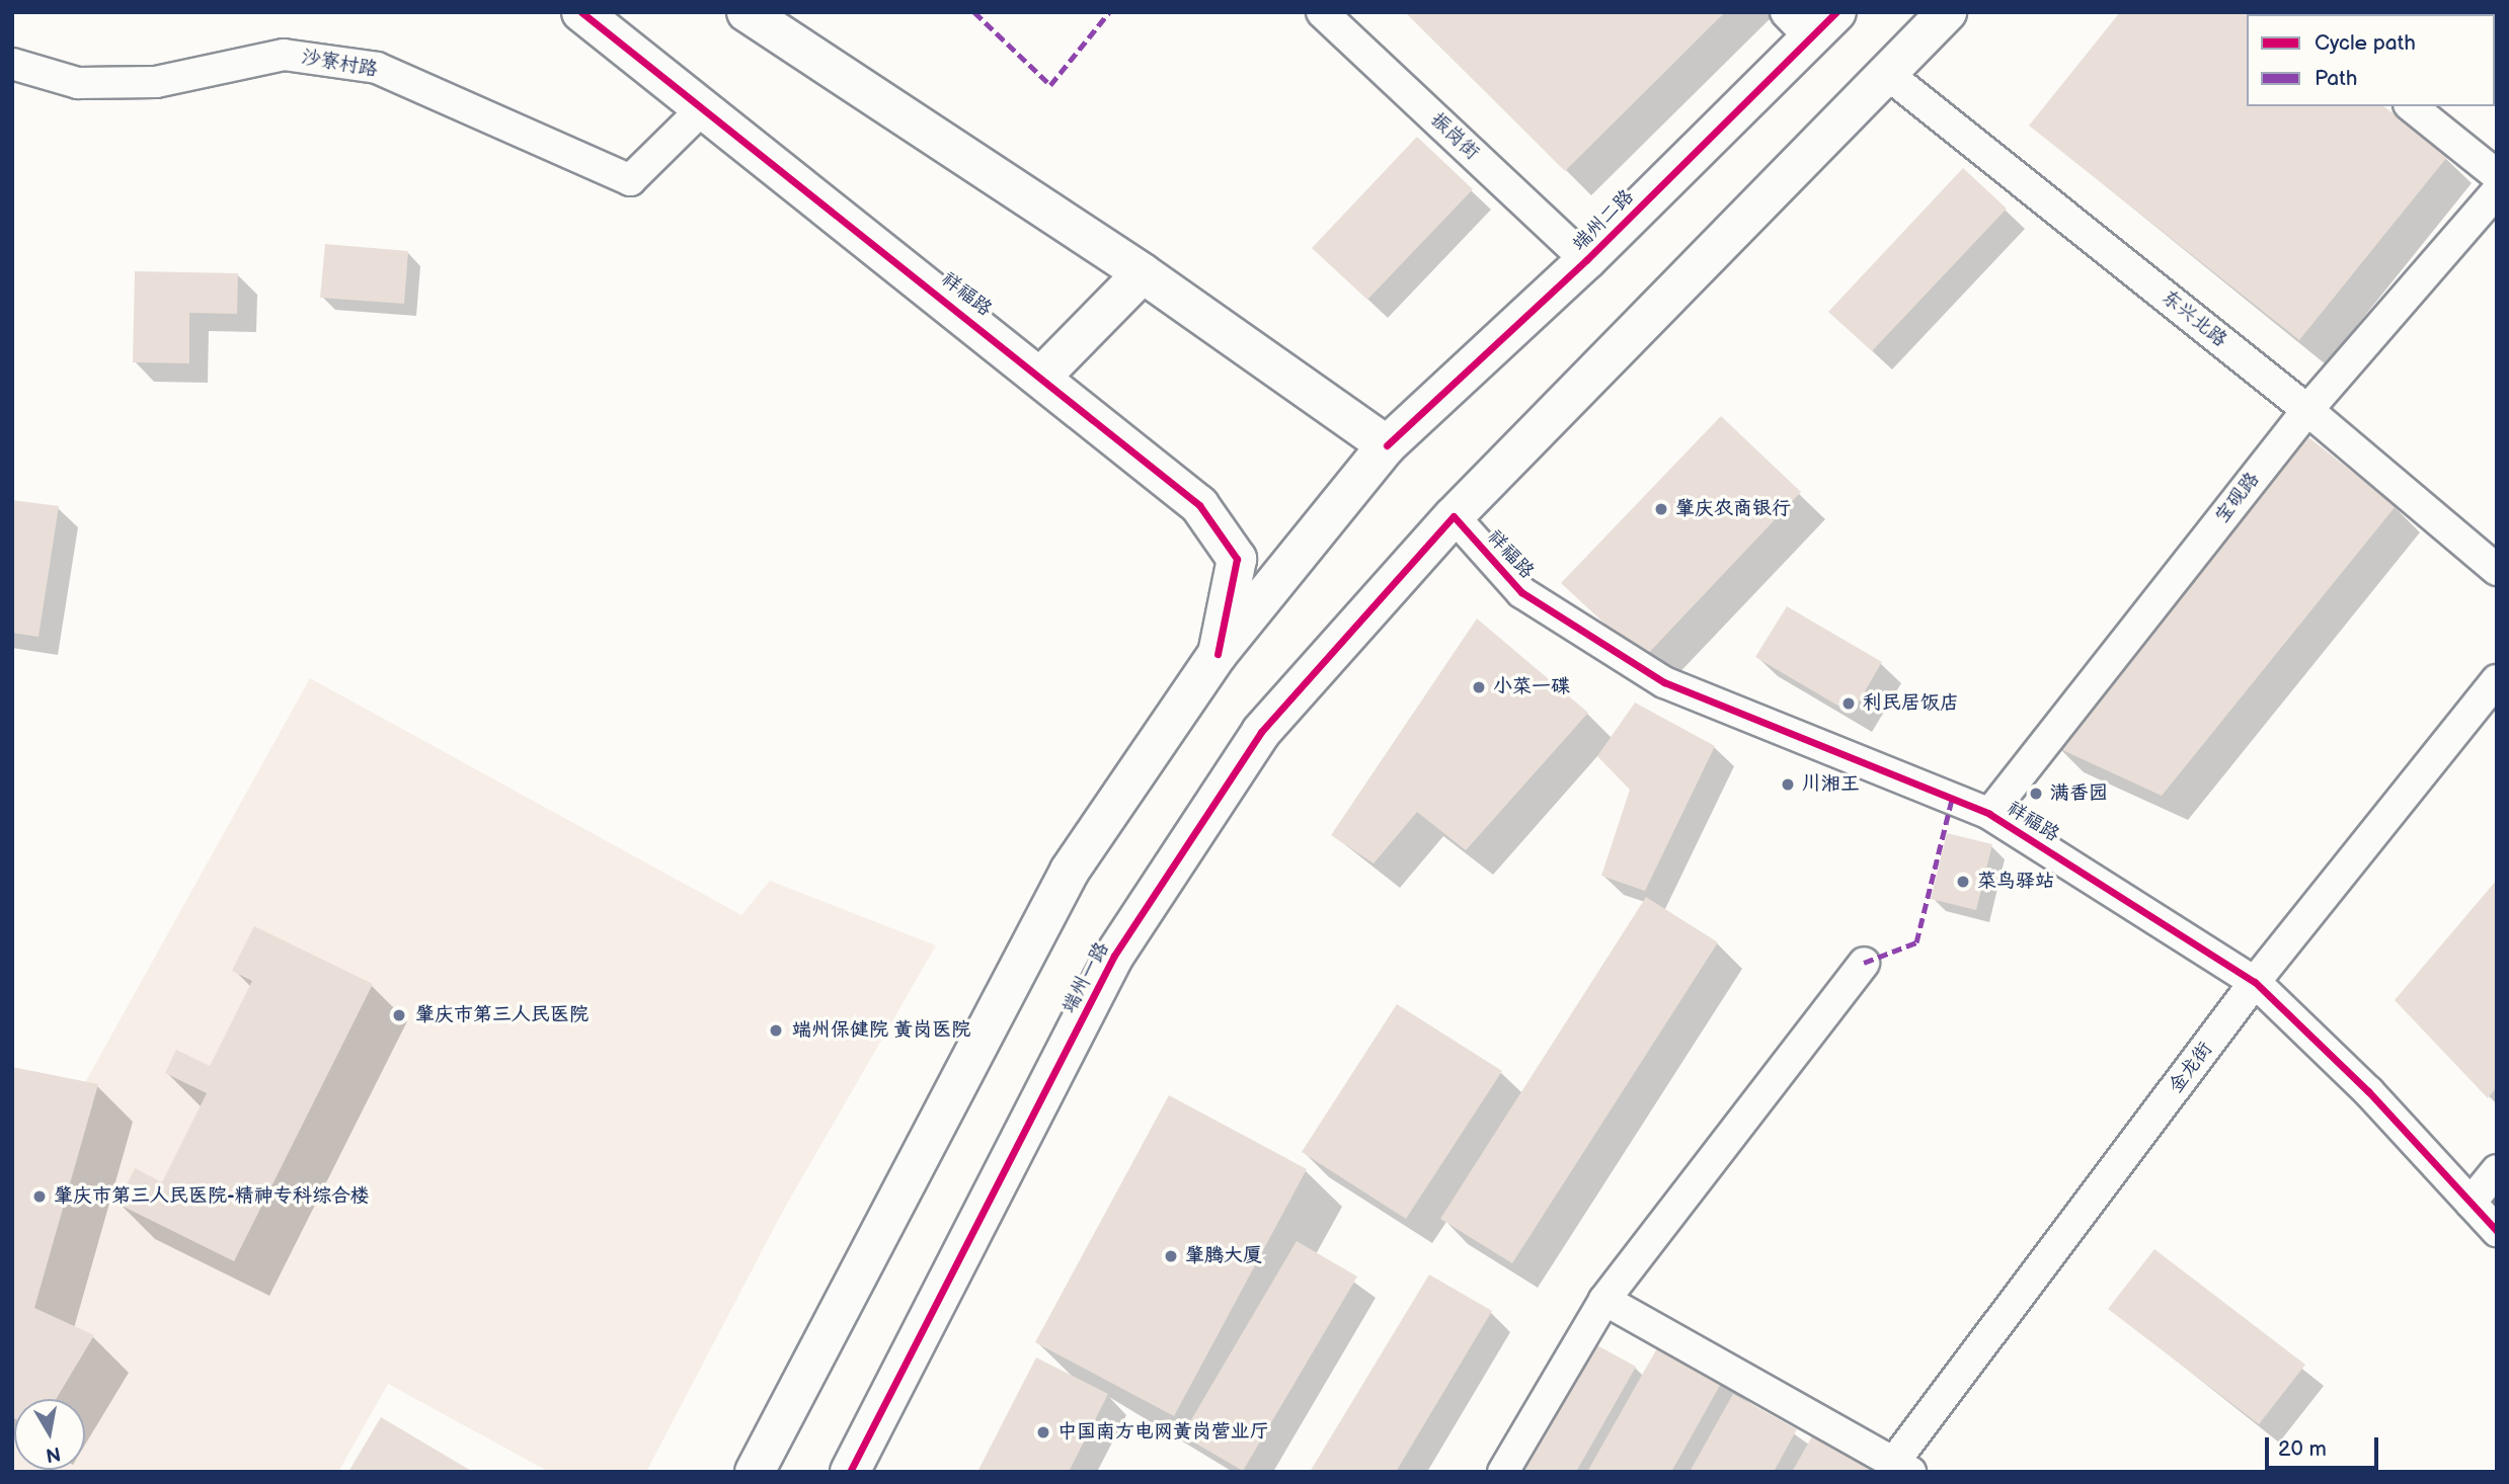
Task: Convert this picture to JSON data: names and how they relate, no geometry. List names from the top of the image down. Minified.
{"streets":{"main road":["端州二路","祥福路","端州一路"],"street":["沙寮村路","振岗街","东兴北路","宝砚路","金龙街"]},"crossings":[["沙寮村路","祥福路"],["振岗街","端州二路"],["端州二路","祥福路"],["祥福路","宝砚路"],["祥福路","端州一路"],["祥福路","金龙街"],["东兴北路","宝砚路"]],"places":["肇庆农商银行","小菜一碟","利民居饭店","川湘王","满香园","菜鸟驿站","肇庆市第三人民医院","端州保健院 黄岗医院","肇庆市第三人民医院-精神专科综合楼","肇腾大厦","中国南方电网黄岗营业厅"],"legend":["Cycle path","Path"],"scale_bar":"20 m","north":"bottom"}
